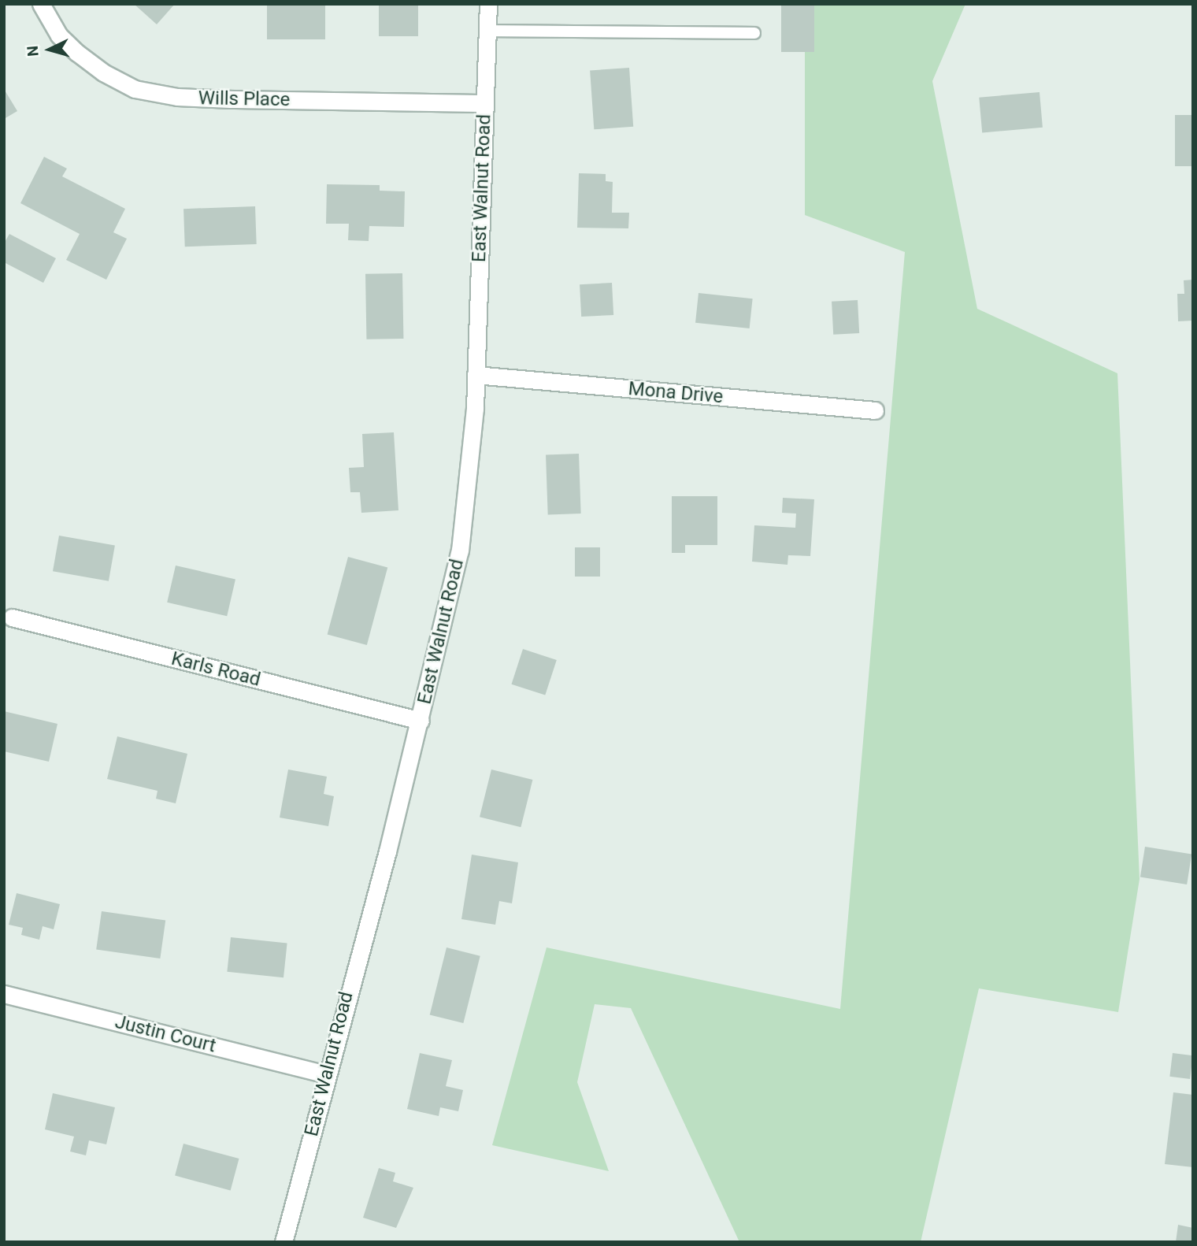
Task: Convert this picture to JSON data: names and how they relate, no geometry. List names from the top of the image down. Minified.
{"streets":{"street":["Wills Place","East Walnut Road","Mona Drive","Karls Road","Justin Court"]},"crossings":[["Wills Place","East Walnut Road"],["East Walnut Road","Mona Drive"],["East Walnut Road","Karls Road"],["East Walnut Road","Justin Court"]],"north":"left"}
